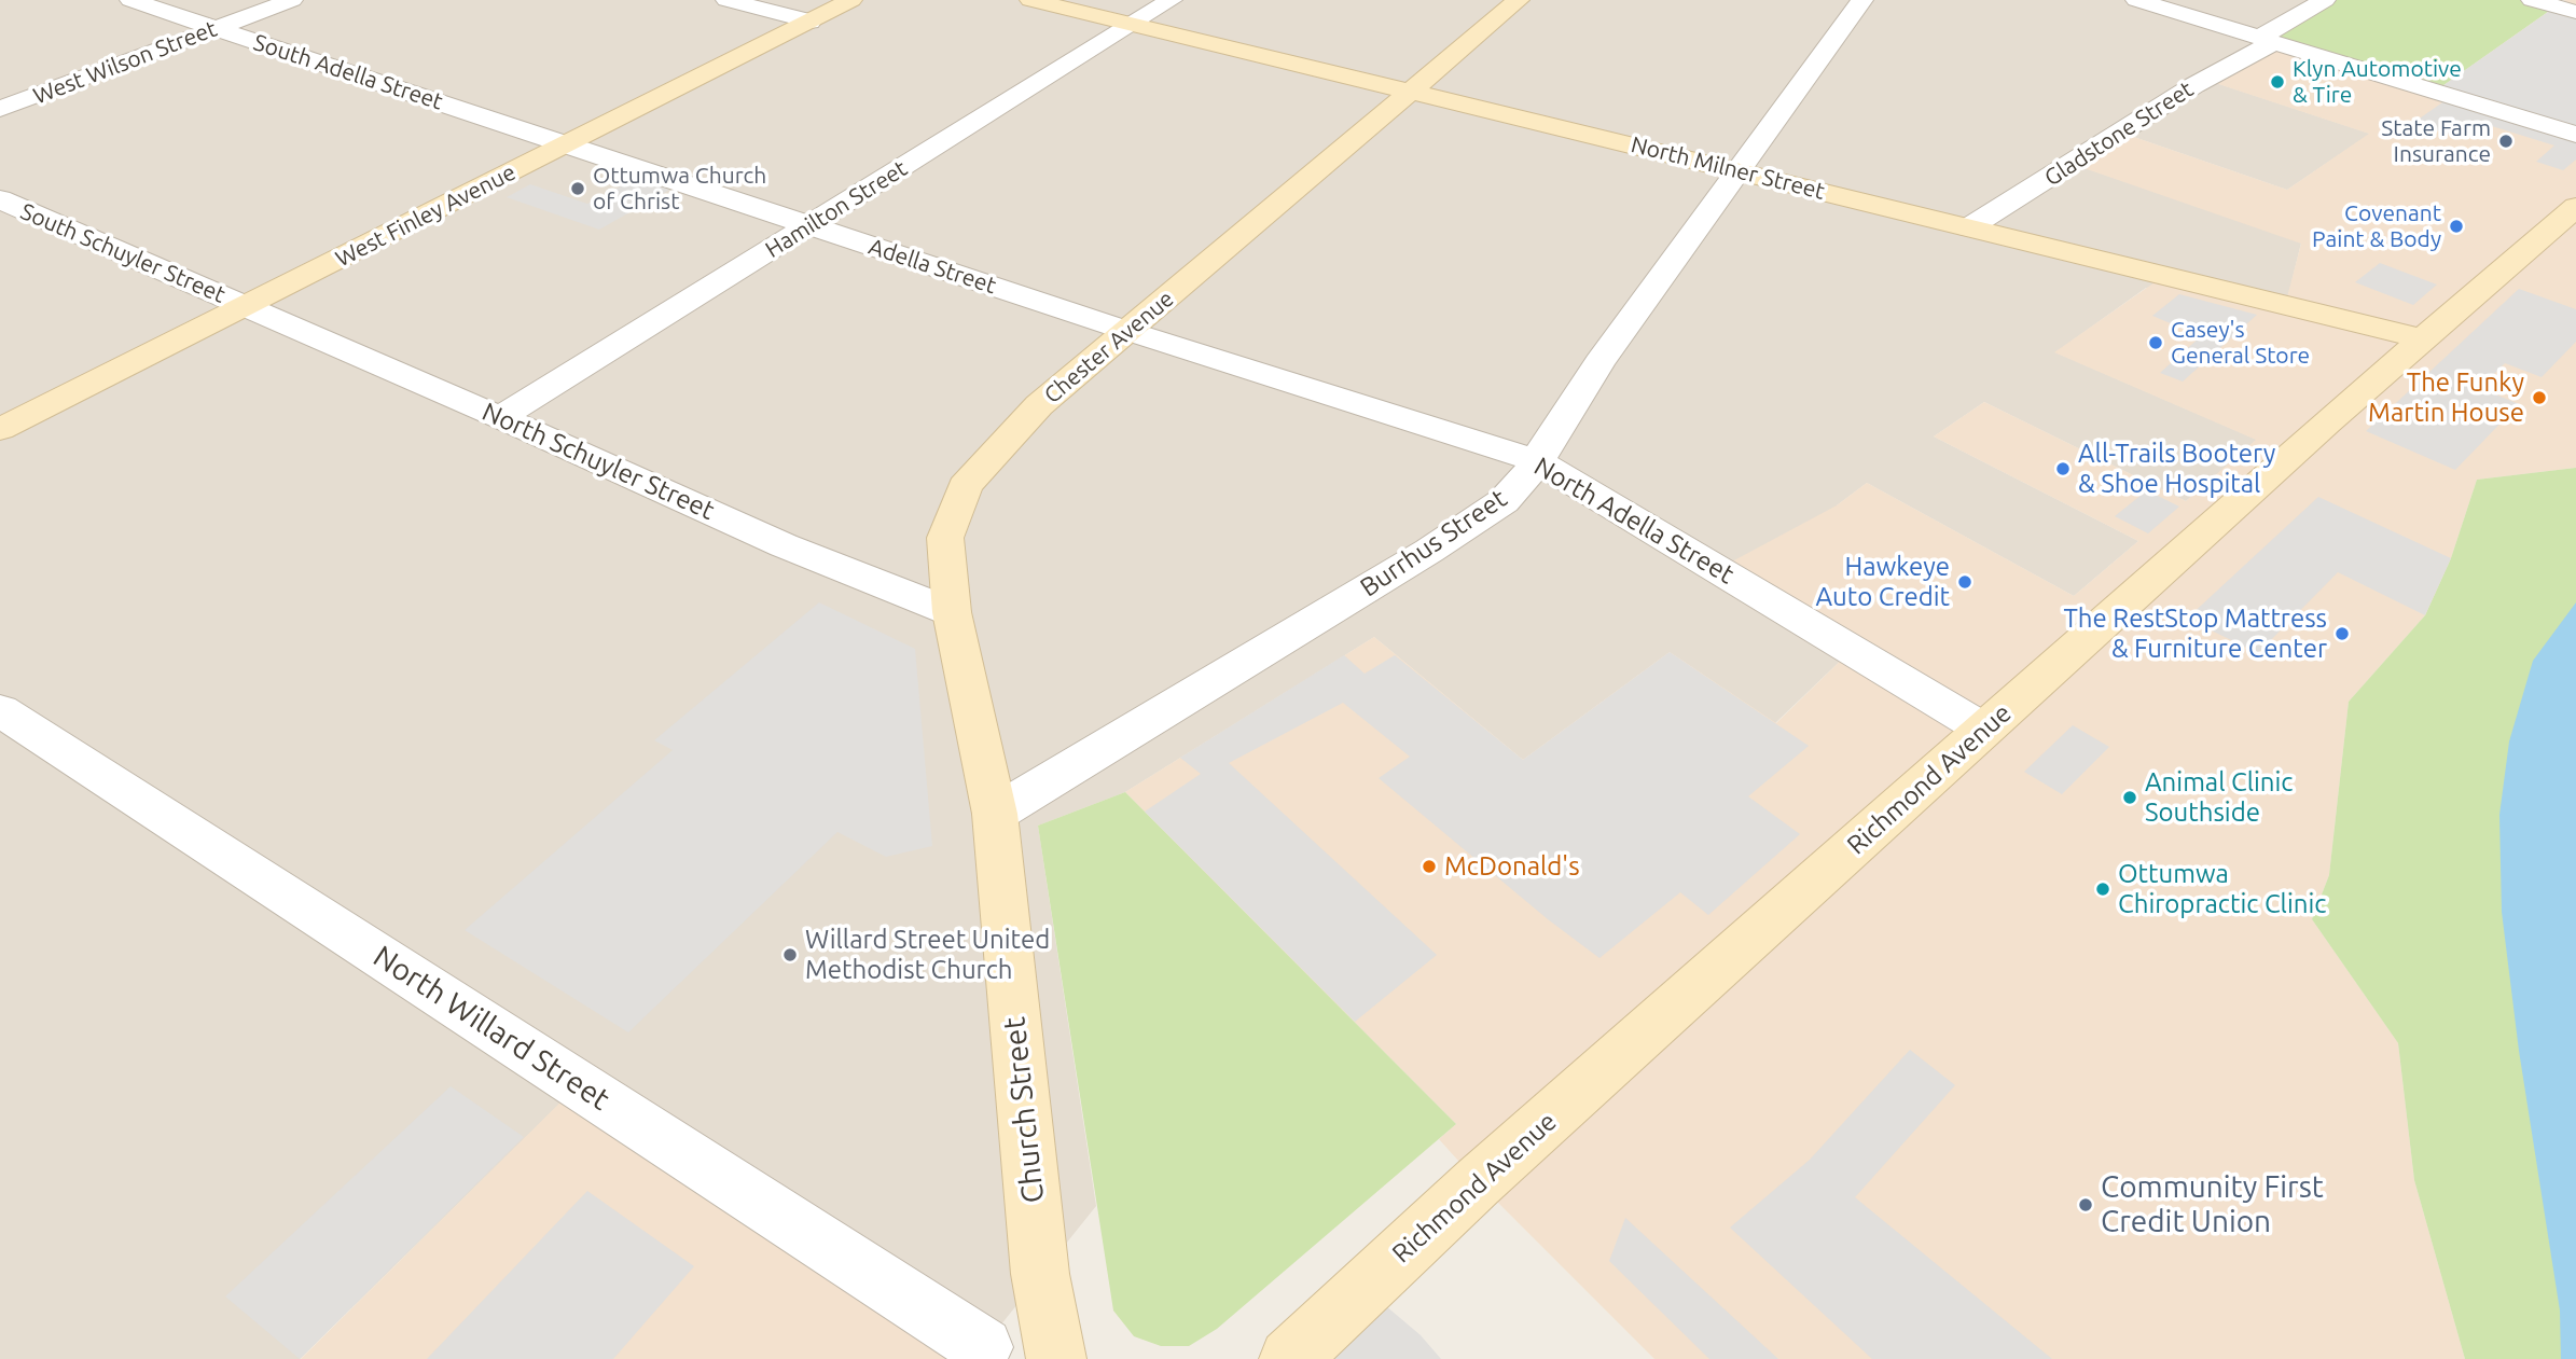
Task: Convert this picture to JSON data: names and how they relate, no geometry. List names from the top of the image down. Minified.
{"streets":{"main road":["North Milner Street","West Finley Avenue","Chester Avenue","Richmond Avenue","Church Street"],"street":["West Wilson Street","South Adella Street","Gladstone Street","Hamilton Street","South Schuyler Street","Adella Street","North Schuyler Street","North Adella Street","Burrhus Street","North Willard Street"]},"crossings":[["West Wilson Street","South Adella Street"],["South Adella Street","West Finley Avenue"],["South Adella Street","Adella Street"],["Gladstone Street","North Milner Street"],["North Milner Street","Hamilton Street"],["North Milner Street","Chester Avenue"],["North Milner Street","Burrhus Street"],["North Milner Street","Richmond Avenue"],["Hamilton Street","Adella Street"],["Hamilton Street","North Schuyler Street"],["West Finley Avenue","South Schuyler Street"],["West Finley Avenue","Adella Street"],["West Finley Avenue","North Schuyler Street"],["South Schuyler Street","North Schuyler Street"],["Adella Street","Chester Avenue"],["Adella Street","North Adella Street"],["Chester Avenue","North Schuyler Street"],["Chester Avenue","North Adella Street"],["Chester Avenue","Burrhus Street"],["Chester Avenue","Church Street"],["North Adella Street","Burrhus Street"],["North Adella Street","Richmond Avenue"],["Burrhus Street","Church Street"]],"places":["Klyn Automotive & Tire","State Farm Insurance","Ottumwa Church of Christ","Covenant Paint & Body","Casey's General Store","The Funky Martin House","All-Trails Bootery & Shoe Hospital","Hawkeye Auto Credit","The RestStop Mattress & Furniture Center","Animal Clinic Southside","McDonald's","Ottumwa Chiropractic Clinic","Willard Street United Methodist Church","Community First Credit Union"]}
